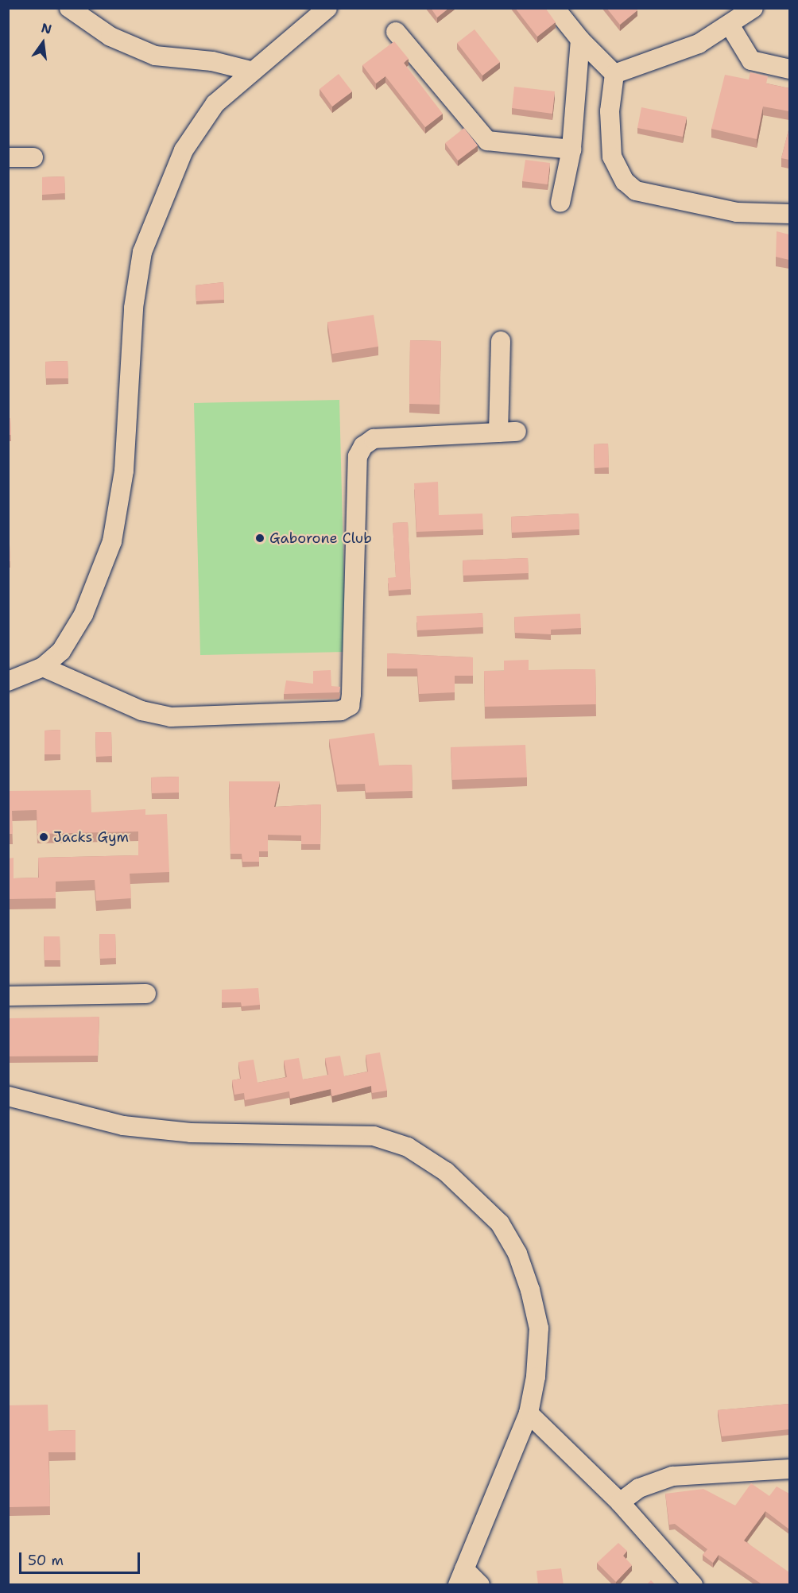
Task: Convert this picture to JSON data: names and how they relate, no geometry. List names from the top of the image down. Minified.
{"places":["Gaborone Club","Jacks Gym"],"scale_bar":"50 m","north":"top"}
